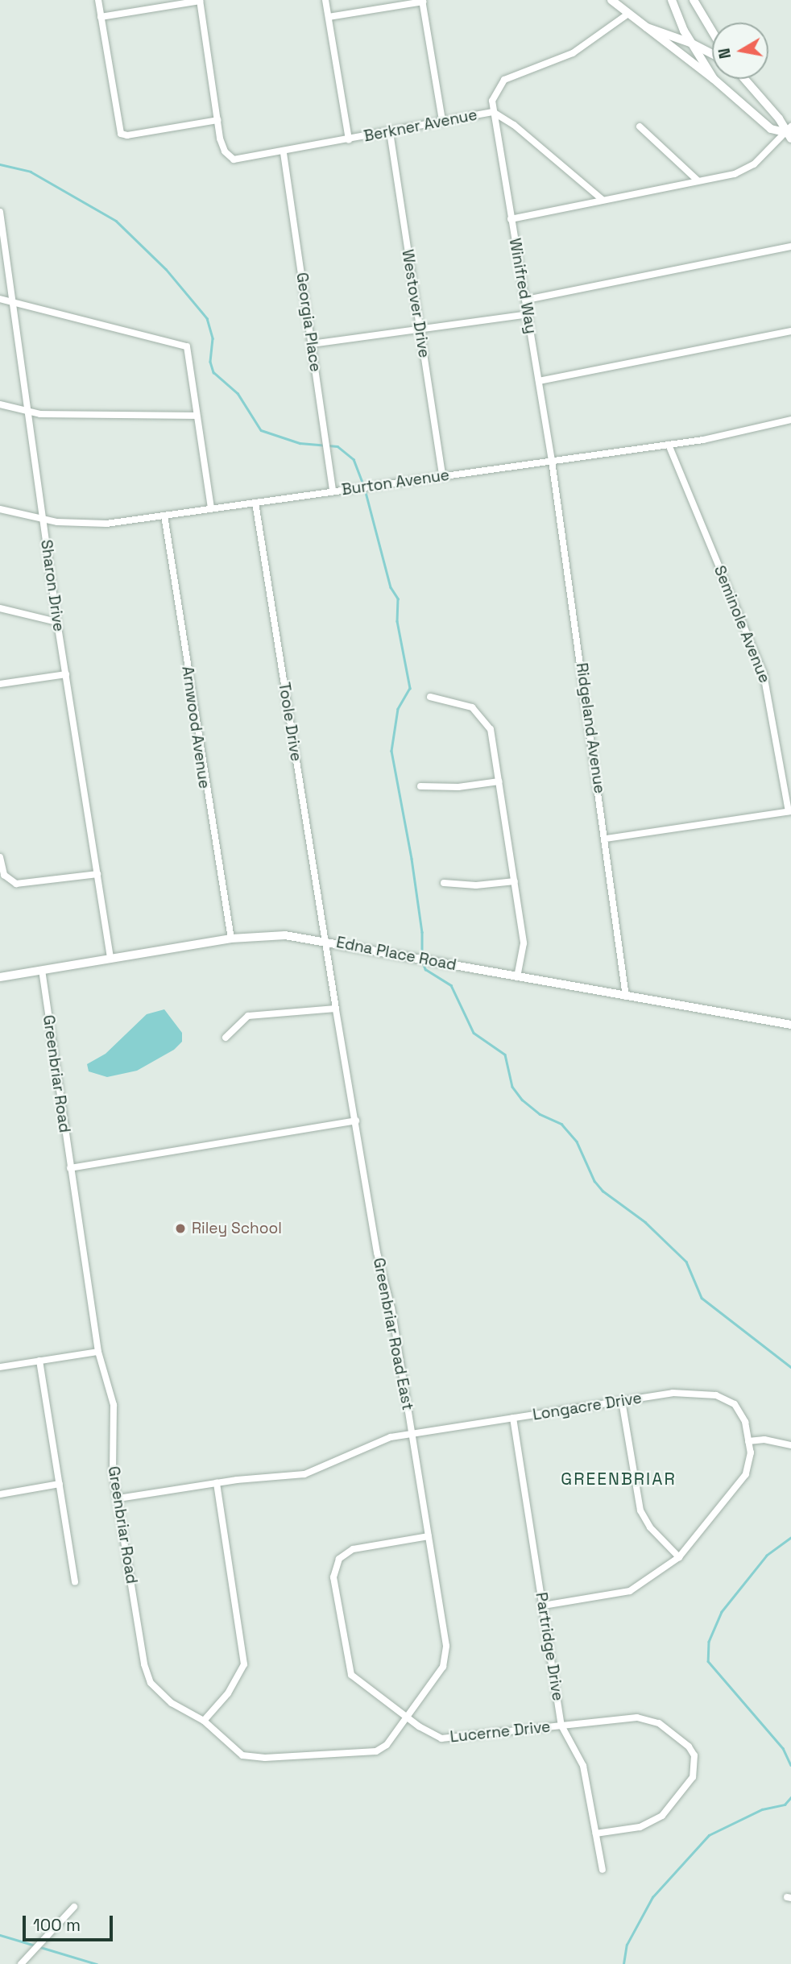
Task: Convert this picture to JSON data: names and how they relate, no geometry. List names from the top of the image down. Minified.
{"streets":{"street":["Berkner Avenue","Winifred Way","Westover Drive","Georgia Place","Burton Avenue","Sharon Drive","Seminole Avenue","Toole Drive","Arnwood Avenue","Ridgeland Avenue","Edna Place Road","Greenbriar Road","Greenbriar Road East","Longacre Drive","Partridge Drive","Lucerne Drive"]},"crossings":[["Berkner Avenue","Winifred Way"],["Berkner Avenue","Westover Drive"],["Berkner Avenue","Georgia Place"],["Winifred Way","Burton Avenue"],["Winifred Way","Ridgeland Avenue"],["Westover Drive","Burton Avenue"],["Georgia Place","Burton Avenue"],["Burton Avenue","Sharon Drive"],["Burton Avenue","Seminole Avenue"],["Burton Avenue","Toole Drive"],["Burton Avenue","Arnwood Avenue"],["Burton Avenue","Ridgeland Avenue"],["Sharon Drive","Edna Place Road"],["Toole Drive","Edna Place Road"],["Toole Drive","Greenbriar Road East"],["Arnwood Avenue","Edna Place Road"],["Ridgeland Avenue","Edna Place Road"],["Edna Place Road","Greenbriar Road"],["Edna Place Road","Greenbriar Road East"],["Greenbriar Road","Greenbriar Road East"],["Greenbriar Road","Longacre Drive"],["Greenbriar Road","Lucerne Drive"],["Greenbriar Road East","Longacre Drive"],["Greenbriar Road East","Lucerne Drive"],["Longacre Drive","Partridge Drive"],["Partridge Drive","Lucerne Drive"]],"districts":["GREENBRIAR"],"places":["Riley School"],"scale_bar":"100 m","north":"left"}
